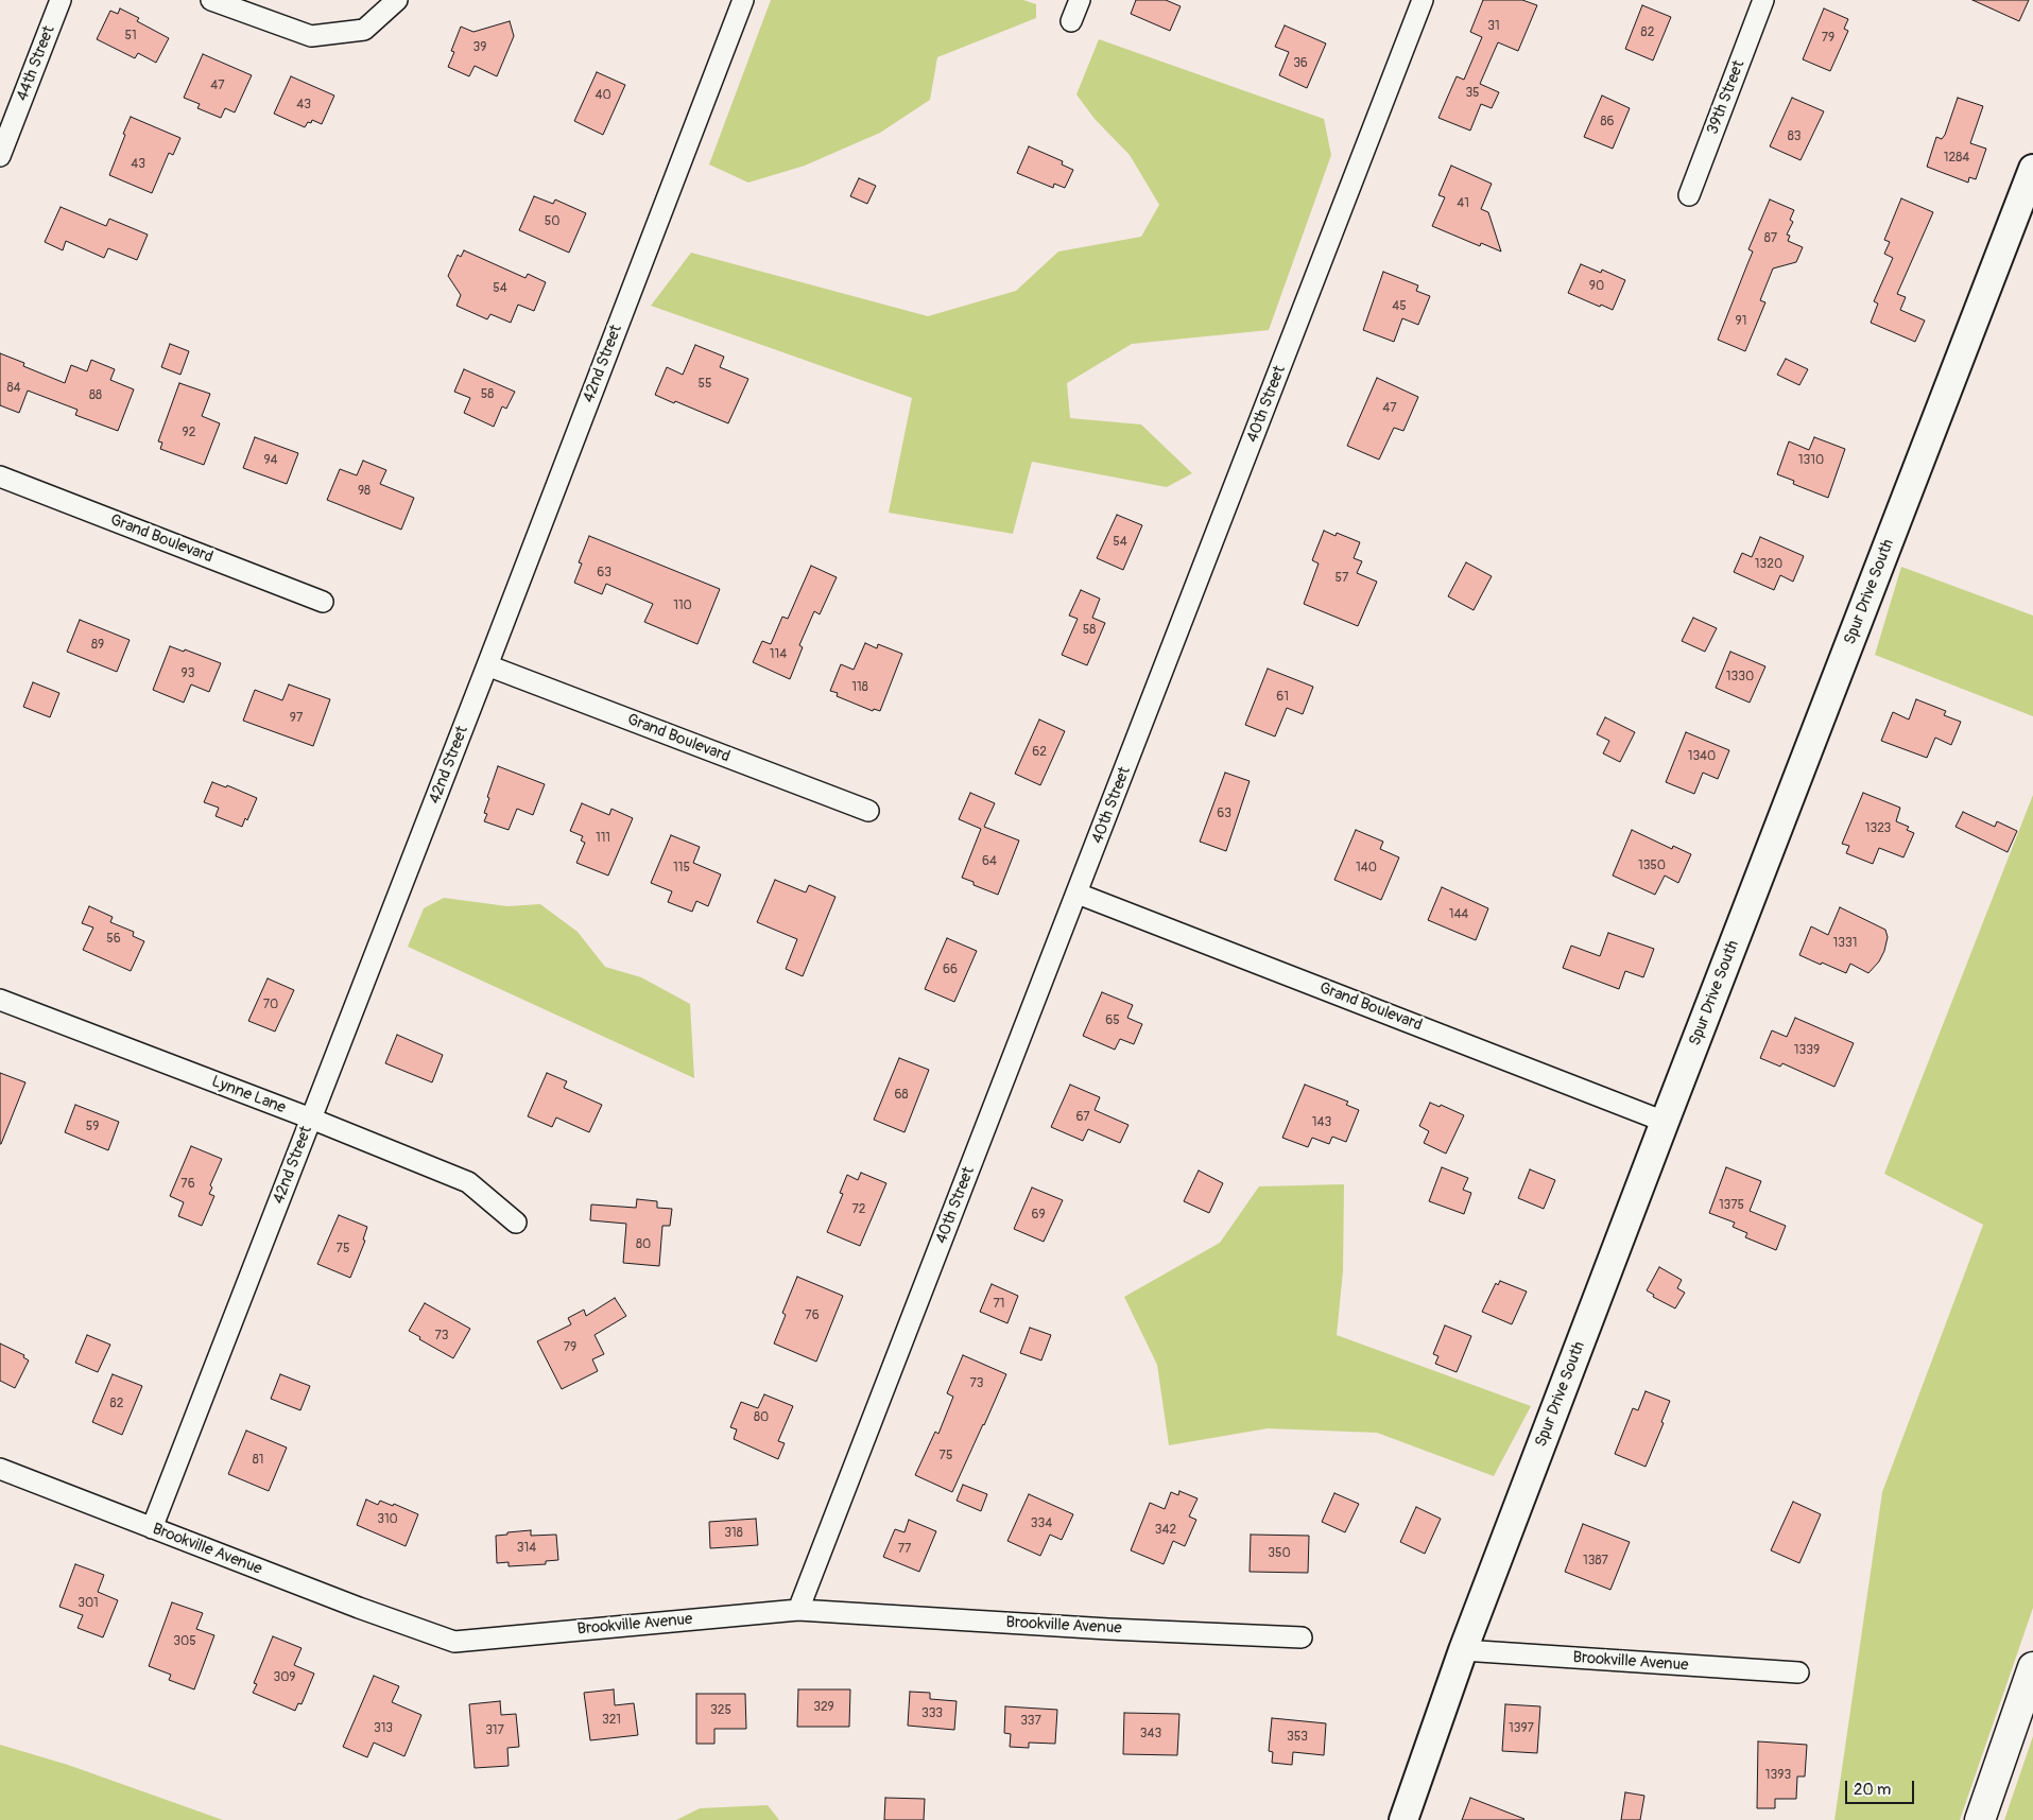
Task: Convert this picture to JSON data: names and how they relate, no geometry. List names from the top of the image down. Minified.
{"streets":{"street":["44th Street","39th Street","42nd Street","40th Street","Grand Boulevard","Spur Drive South","Lynne Lane","Brookville Avenue"]},"crossings":[["42nd Street","Grand Boulevard"],["42nd Street","Lynne Lane"],["42nd Street","Brookville Avenue"],["40th Street","Grand Boulevard"],["40th Street","Brookville Avenue"],["Grand Boulevard","Spur Drive South"],["Spur Drive South","Brookville Avenue"]],"house_numbers":["31","82","51","79","39","36","47","35","40","43","86","83","1284","43","41","50","87","90","54","45","91","55","84","58","88","47","92","94","1310","98","54","1320","63","57","110","58","89","114","93","1330","118","61","97","62","1340","63","1323","111","64","1350","115","140","144","56","1331","66","70","65","1339","68","67","143","59","76","1375","72","69","80","75","71","76","73","79","73","82","80","75","81","310","334","342","318","314","77","350","1387","301","305","309","329","325","333","321","337","313","1397","317","343","353","1393"],"scale_bar":"20 m"}
